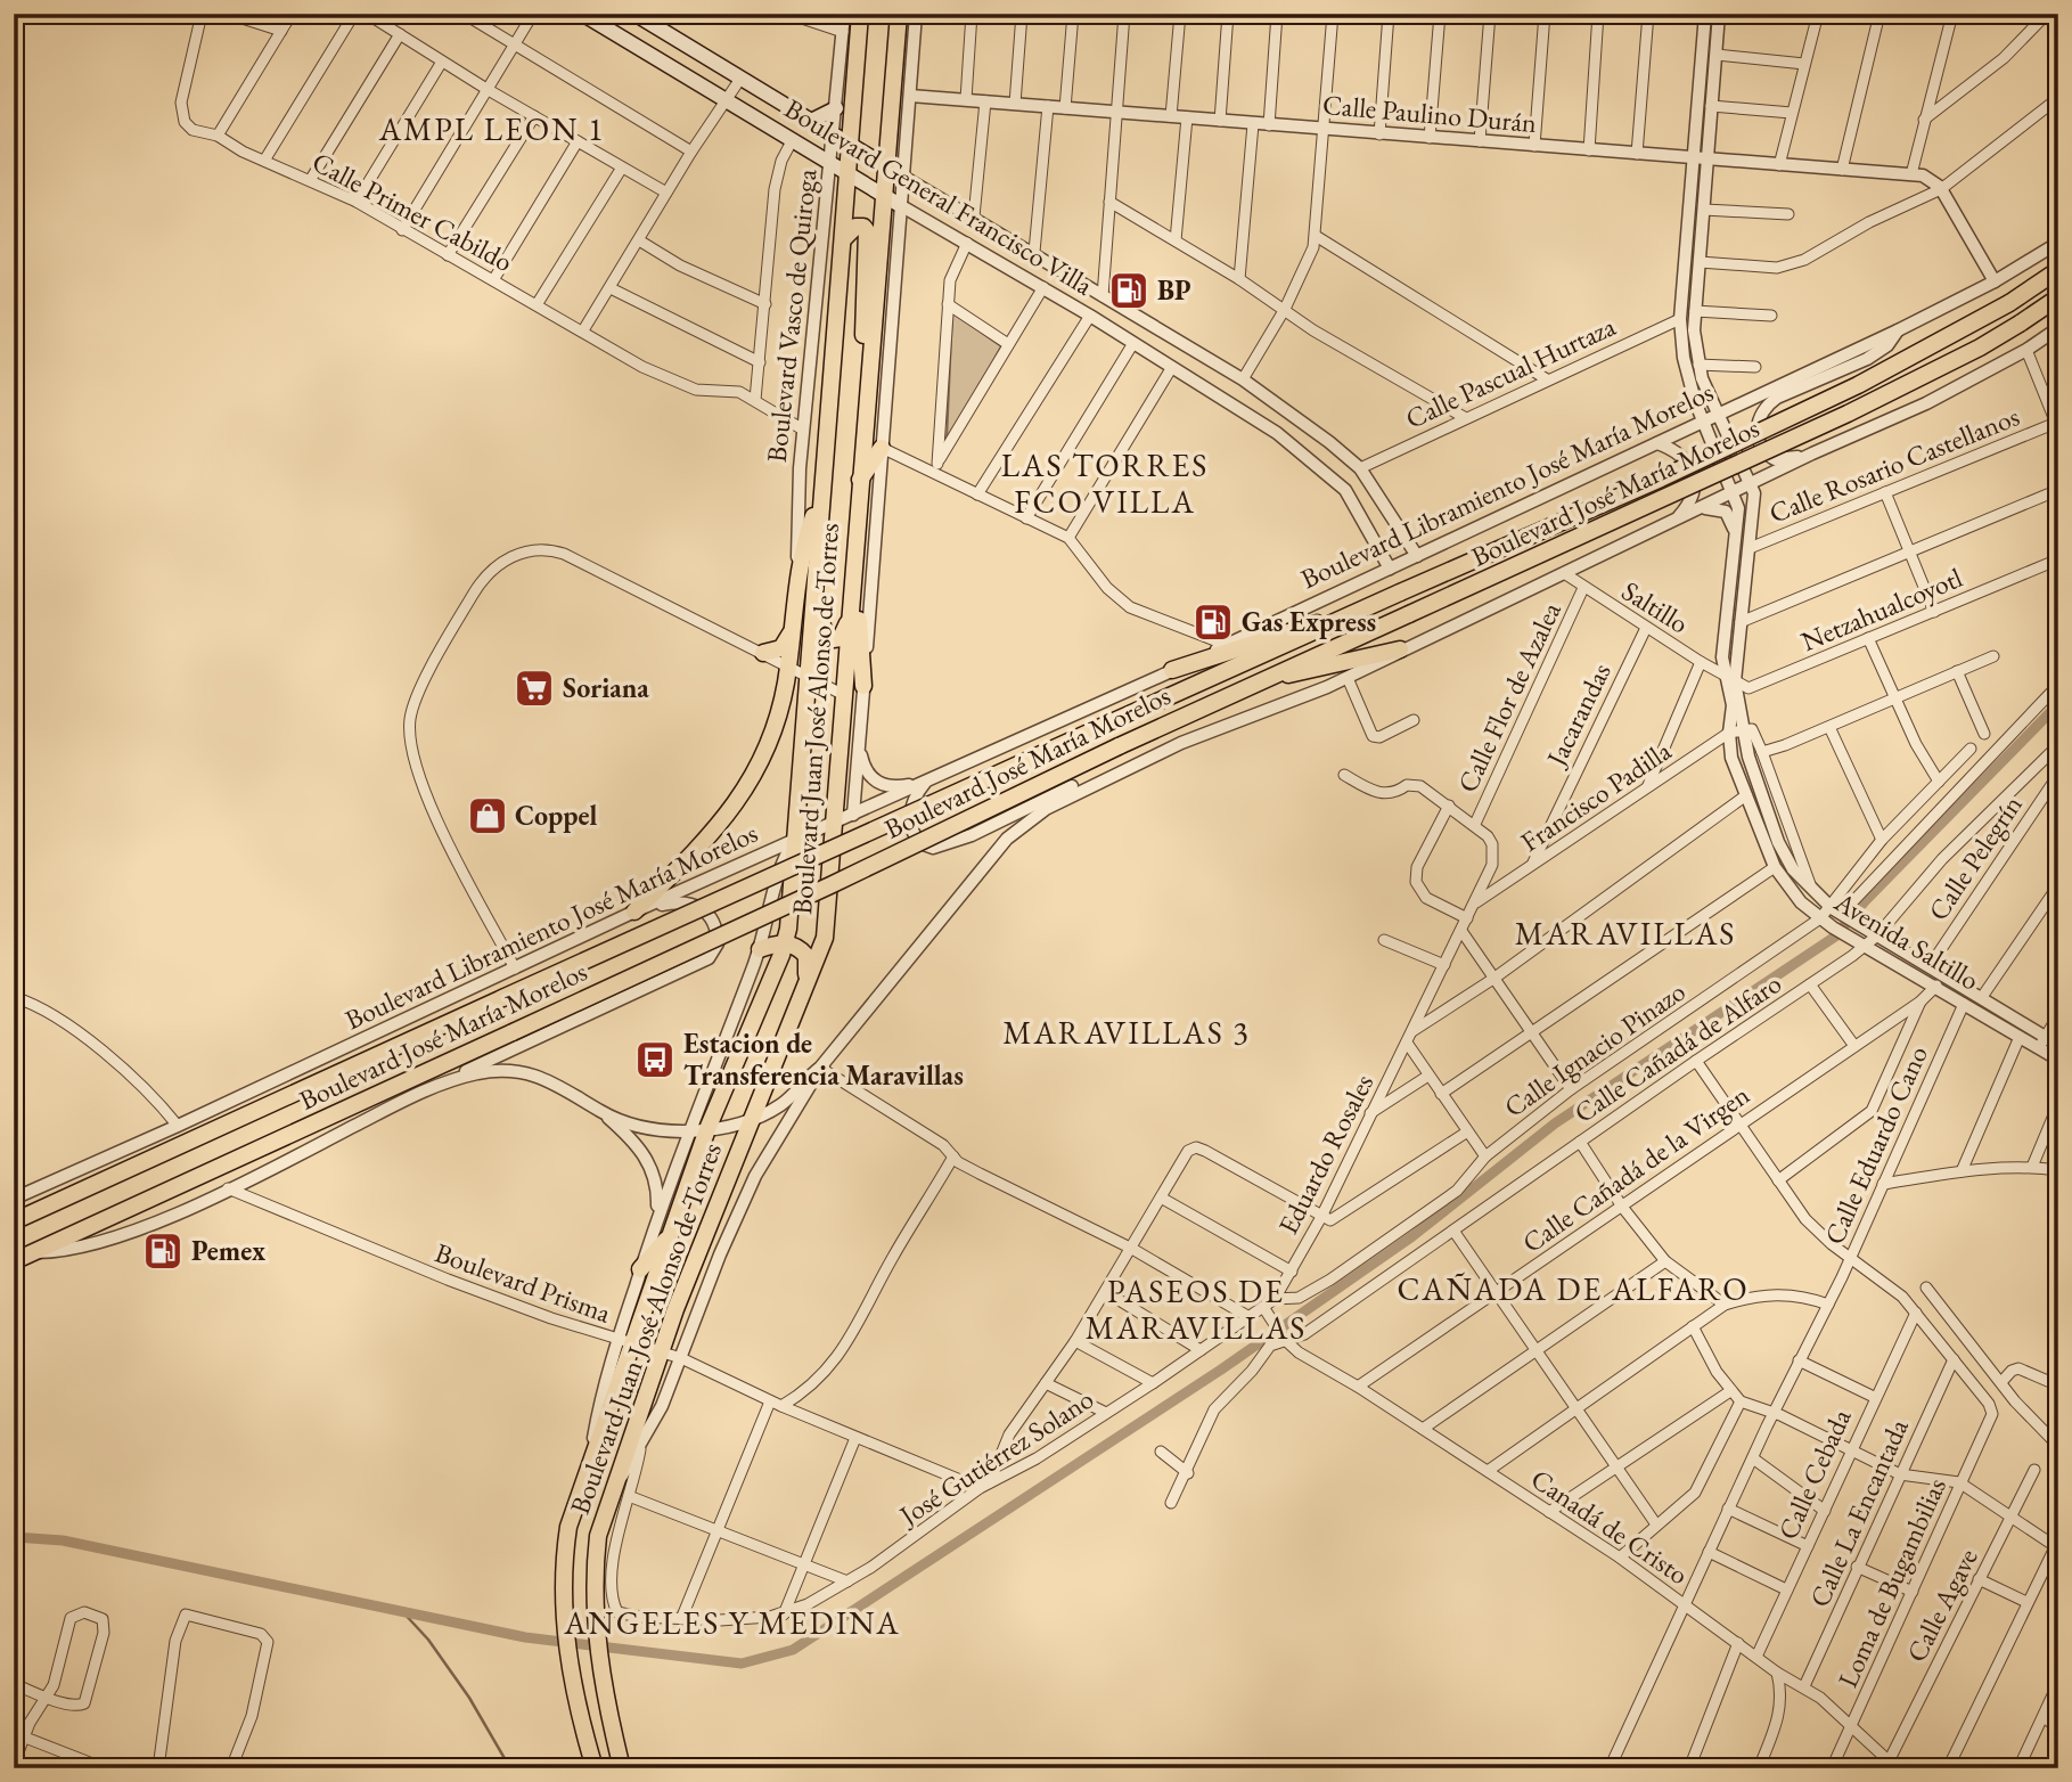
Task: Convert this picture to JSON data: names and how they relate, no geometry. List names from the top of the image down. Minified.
{"streets":{"main road":["Boulevard General Francisco Villa","Boulevard José María Morelos","Boulevard Juan José Alonso de Torres"],"street":["Calle Paulino Durán","Calle Primer Cabildo","Boulevard Vasco de Quiroga","Calle Pascual Hurtaza","Calle Rosario Castellanos","Boulevard Libramiento José María Morelos","Saltillo","Netzahualcoyotl","Calle Flor de Azalea","Jacarandas","Francisco Padilla","Calle Pelegrín","Avenida Saltillo","Calle Cañadá de Alfaro","Calle Ignacio Pinazo","Calle Eduardo Cano","Eduardo Rosales","Calle Cañadá de la Virgen","Boulevard Prisma","José Gutiérrez Solano","Calle Cebada","Calle La Encantada","Canadá de Cristo","Loma de Bugambilias","Calle Agave"]},"crossings":[["Calle Paulino Durán","Avenida Saltillo"],["Boulevard General Francisco Villa","Boulevard Vasco de Quiroga"],["Boulevard General Francisco Villa","Calle Pascual Hurtaza"],["Boulevard General Francisco Villa","Boulevard Libramiento José María Morelos"],["Boulevard General Francisco Villa","Boulevard Juan José Alonso de Torres"],["Calle Primer Cabildo","Boulevard Vasco de Quiroga"],["Calle Pascual Hurtaza","Avenida Saltillo"],["Calle Rosario Castellanos","Avenida Saltillo"],["Boulevard Libramiento José María Morelos","Boulevard Juan José Alonso de Torres"],["Boulevard Libramiento José María Morelos","Avenida Saltillo"],["Saltillo","Netzahualcoyotl"],["Saltillo","Calle Flor de Azalea"],["Saltillo","Jacarandas"],["Saltillo","Avenida Saltillo"],["Netzahualcoyotl","Avenida Saltillo"],["Calle Flor de Azalea","Eduardo Rosales"],["Jacarandas","Francisco Padilla"],["Boulevard Juan José Alonso de Torres","Boulevard Prisma"],["Francisco Padilla","Avenida Saltillo"],["Francisco Padilla","Eduardo Rosales"],["Calle Pelegrín","Avenida Saltillo"],["Avenida Saltillo","Calle Cañadá de Alfaro"],["Avenida Saltillo","Calle Ignacio Pinazo"],["Avenida Saltillo","Calle Eduardo Cano"],["Avenida Saltillo","Calle Cañadá de la Virgen"],["Calle Cañadá de Alfaro","Canadá de Cristo"],["Calle Ignacio Pinazo","Eduardo Rosales"],["Calle Eduardo Cano","Canadá de Cristo"],["Eduardo Rosales","José Gutiérrez Solano"],["Calle Cañadá de la Virgen","Canadá de Cristo"],["Boulevard Prisma","José Gutiérrez Solano"],["Calle Cebada","Canadá de Cristo"],["Calle La Encantada","Canadá de Cristo"],["Calle La Encantada","Loma de Bugambilias"],["Canadá de Cristo","Loma de Bugambilias"],["Canadá de Cristo","Calle Agave"]],"districts":["AMPL LEON 1","LAS TORRES FCO VILLA","MARAVILLAS","MARAVILLAS 3","CAÑADA DE ALFARO","PASEOS DE MARAVILLAS","ANGELES Y MEDINA"],"places":{"fuel station":["BP","Gas Express","Pemex"],"supermarket":["Soriana"],"shop":["Coppel"],"bus stop":["Estacion de Transferencia Maravillas"]}}
